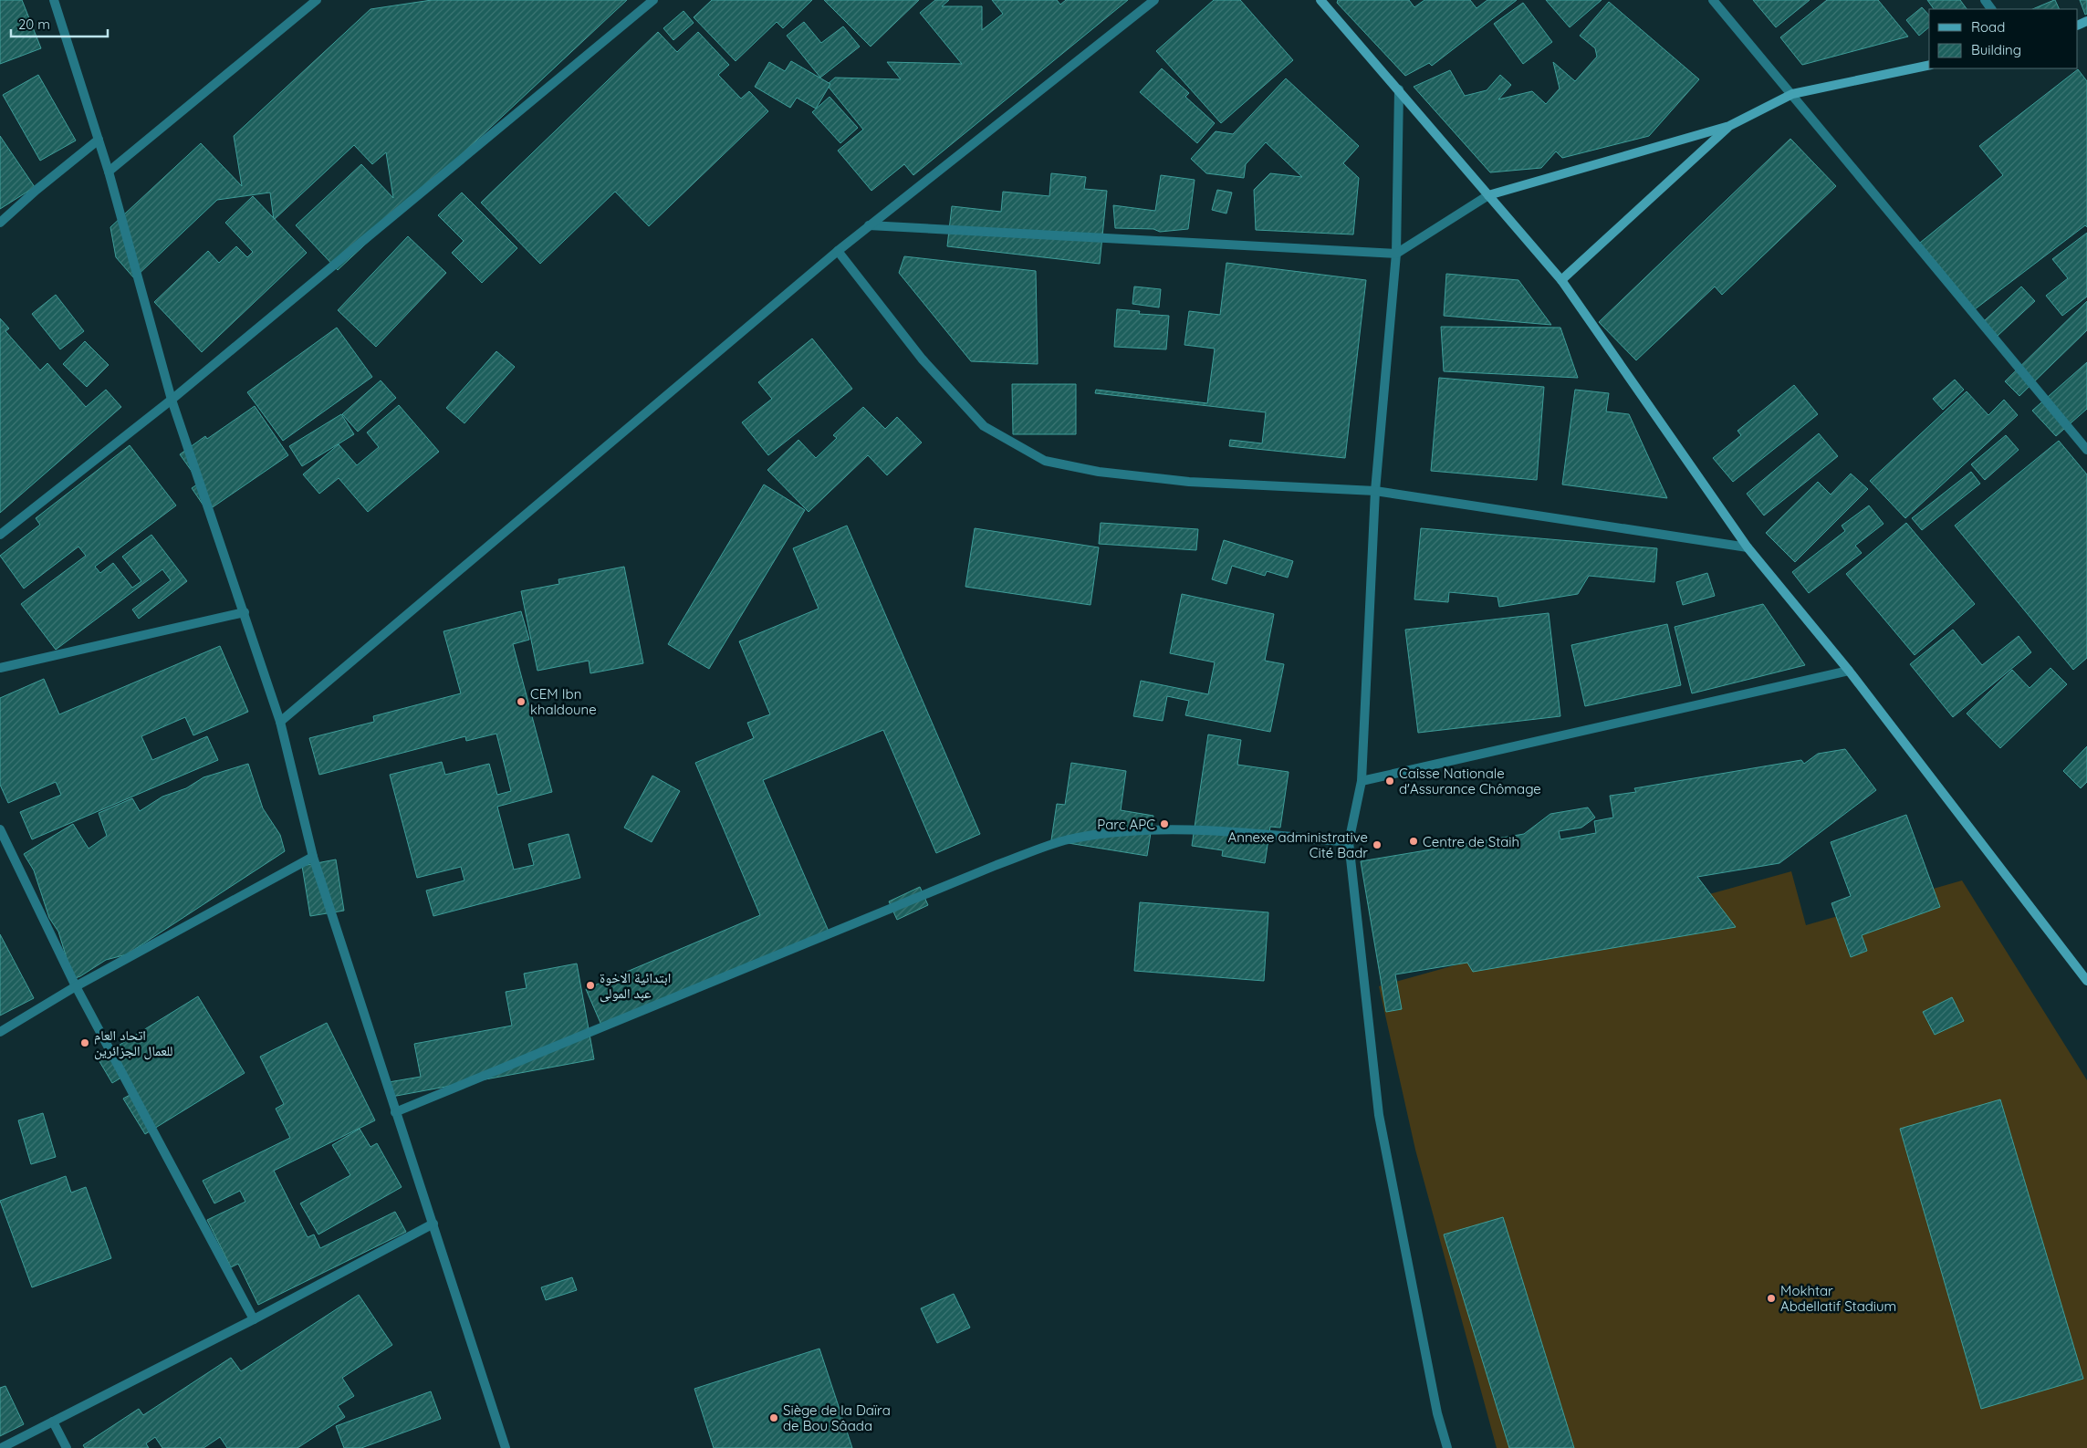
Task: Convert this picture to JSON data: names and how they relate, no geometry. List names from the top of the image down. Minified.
{"places":["CEM Ibn khaldoune","Caisse Nationale d'Assurance Chômage","Parc APC","Centre de Staih","Annexe administrative Cité Badr","ابتدائية الاخوة عبد المولى","اتحاد العام للعمال الجزائرين","Mokhtar Abdellatif Stadium","Siège de la Daïra de Bou Sâada"],"legend":["Road","Building"],"scale_bar":"20 m"}
